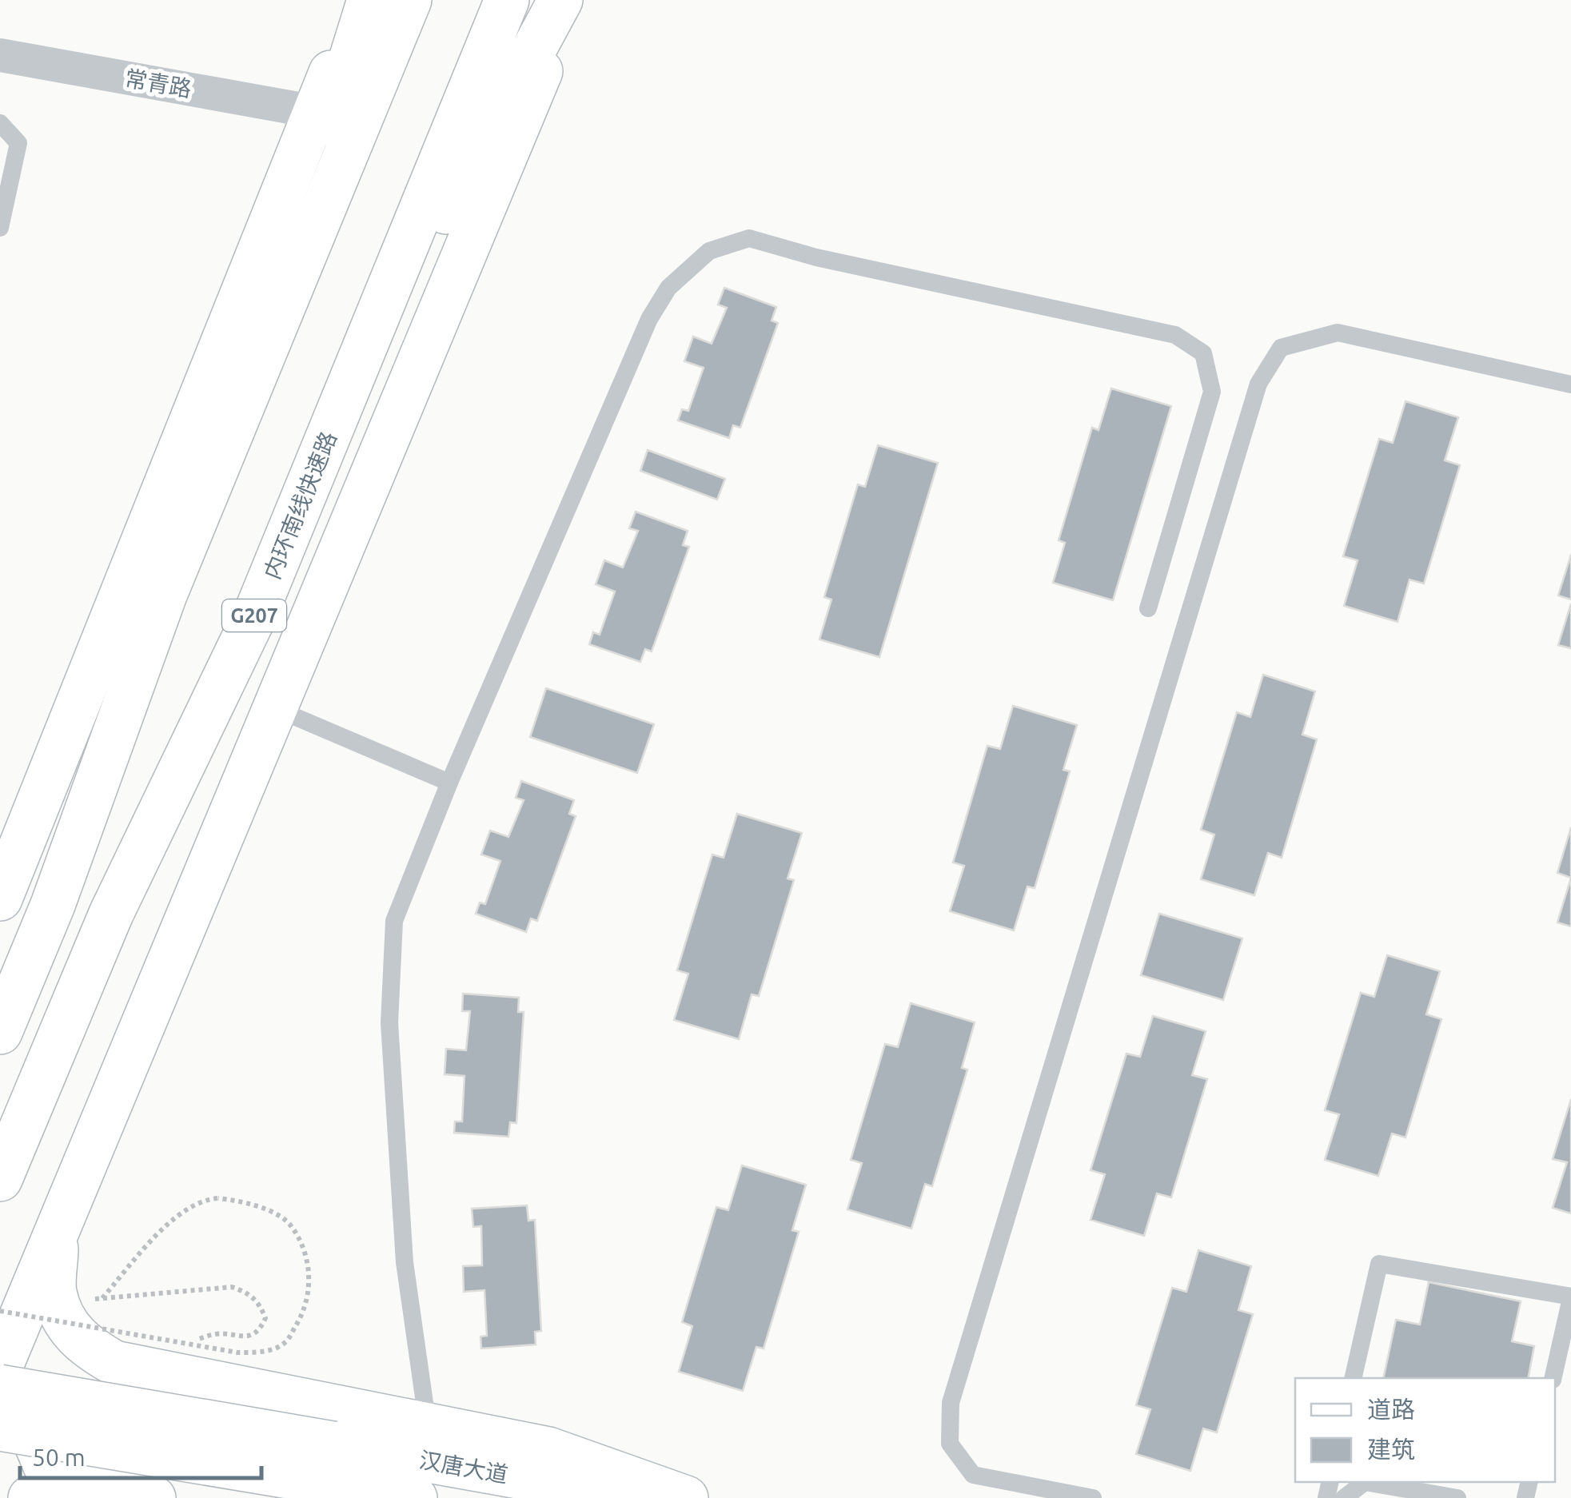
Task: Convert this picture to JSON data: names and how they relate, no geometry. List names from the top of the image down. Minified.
{"streets":{"main road":["内环南线快速路","G207","汉唐大道"],"street":["常青路"]},"legend":["道路","建筑"],"scale_bar":"50 m"}
